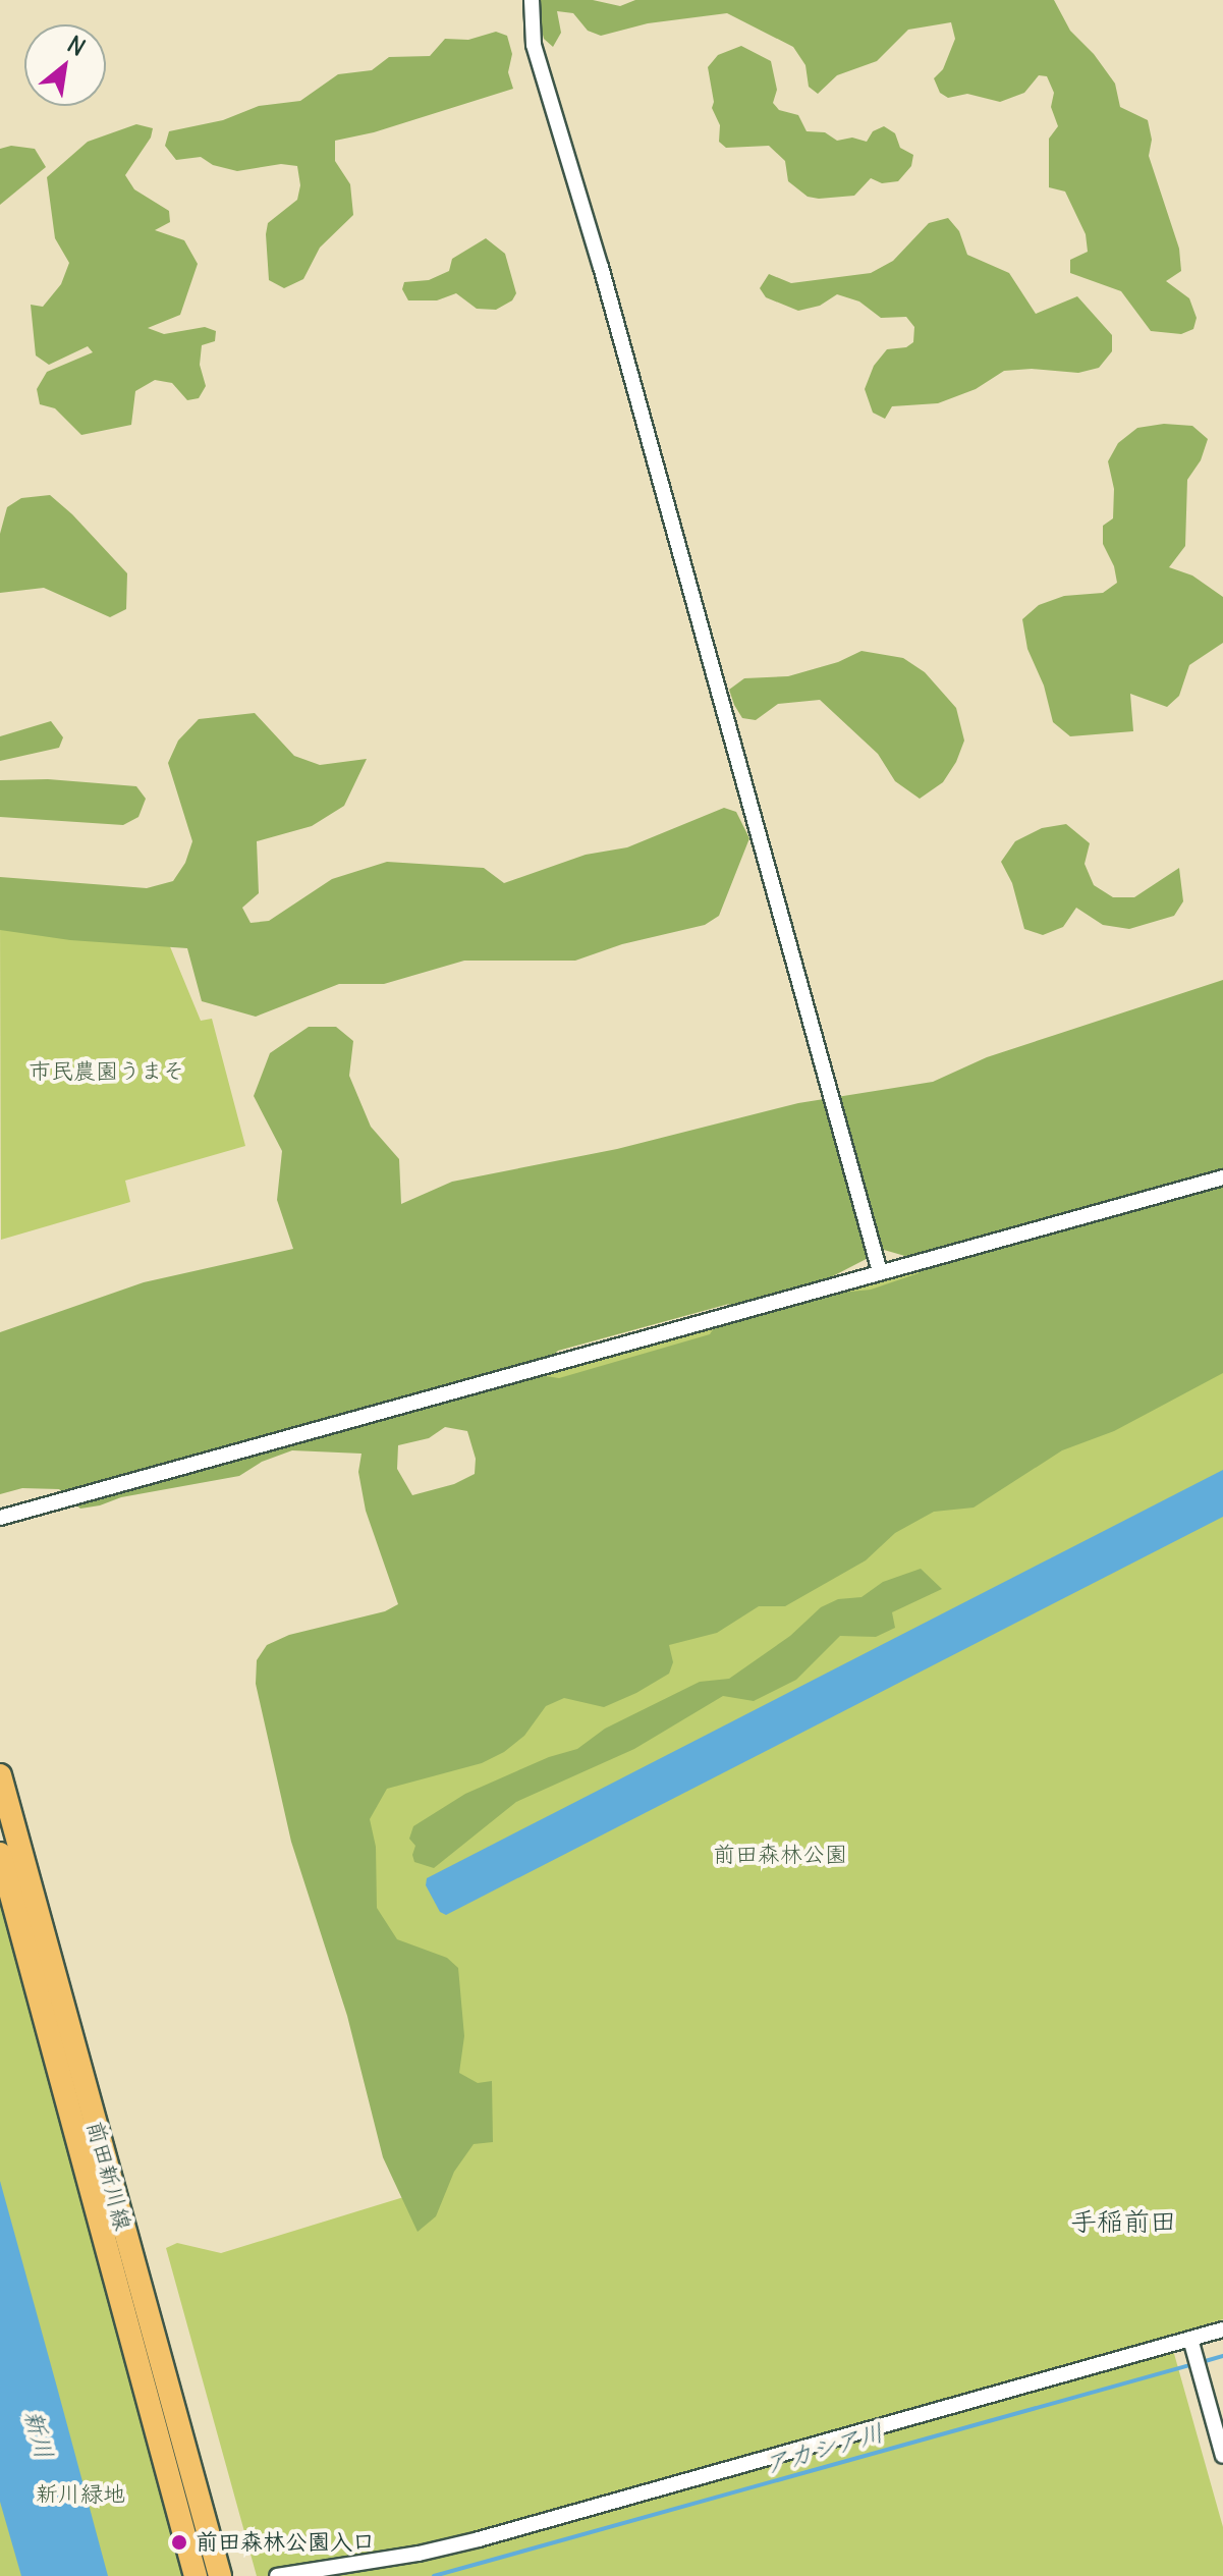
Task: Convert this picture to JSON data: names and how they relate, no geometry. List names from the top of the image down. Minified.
{"streets":{"main road":["前田新川線"]},"districts":["手稲前田"],"water":["新川","アカシア川"],"parks":["市民農園うまそ","前田森林公園","新川緑地"],"places":["前田森林公園入口"],"north":"top right"}
